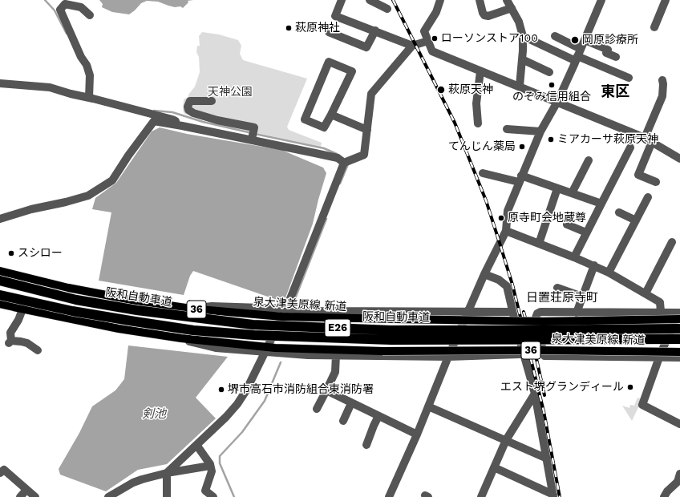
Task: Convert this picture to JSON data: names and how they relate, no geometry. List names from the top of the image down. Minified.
{"streets":{"highway":["阪和自動車道","E26"],"main road":["泉大津美原線 新道","36"]},"districts":["東区","日置荘原寺町"],"water":["剣池"],"parks":["天神公園"],"places":["萩原神社","ローソンストア100","岡原診療所","のぞみ信用組合","萩原天神","ミアカーサ萩原天神","てんじん薬局","原寺町会地蔵尊","スシロー","エスト堺グランディール","堺市高石市消防組合東消防署"]}
